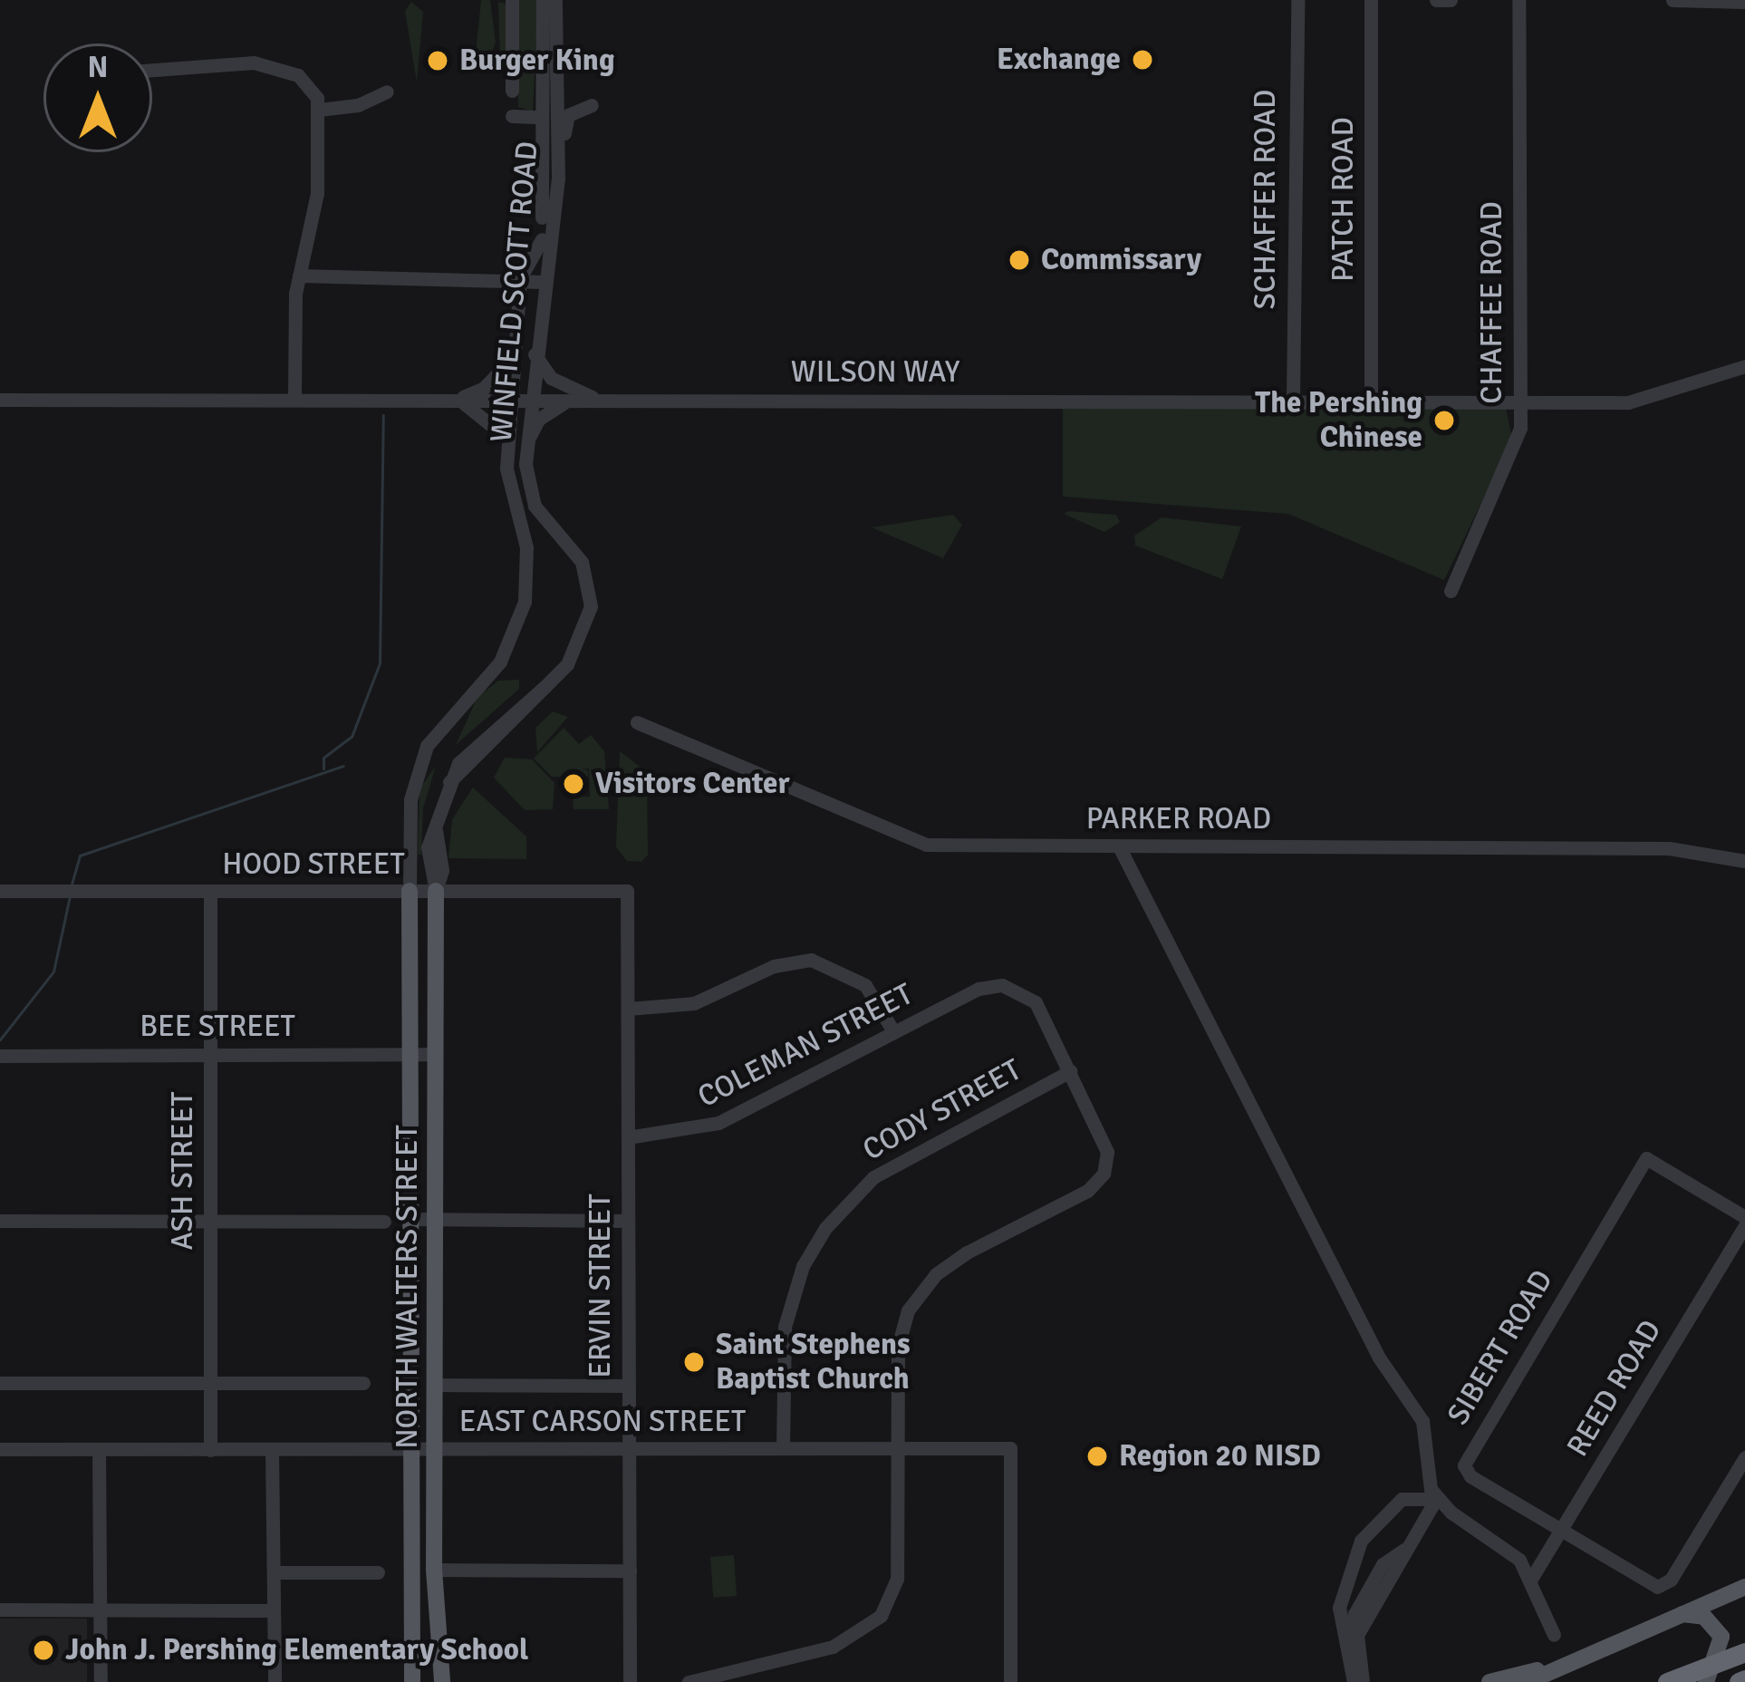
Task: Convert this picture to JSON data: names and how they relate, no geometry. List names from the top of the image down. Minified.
{"streets":{"main road":["NORTH WALTERS STREET"],"street":["SCHAFFER ROAD","PATCH ROAD","WINFIELD SCOTT ROAD","CHAFFEE ROAD","WILSON WAY","PARKER ROAD","HOOD STREET","BEE STREET","COLEMAN STREET","CODY STREET","ASH STREET","ERVIN STREET","SIBERT ROAD","REED ROAD","EAST CARSON STREET"]},"crossings":[["SCHAFFER ROAD","WILSON WAY"],["PATCH ROAD","WILSON WAY"],["WINFIELD SCOTT ROAD","WILSON WAY"],["WINFIELD SCOTT ROAD","HOOD STREET"],["WINFIELD SCOTT ROAD","NORTH WALTERS STREET"],["CHAFFEE ROAD","WILSON WAY"],["HOOD STREET","ASH STREET"],["HOOD STREET","ERVIN STREET"],["HOOD STREET","NORTH WALTERS STREET"],["BEE STREET","ASH STREET"],["BEE STREET","NORTH WALTERS STREET"],["COLEMAN STREET","CODY STREET"],["COLEMAN STREET","ERVIN STREET"],["CODY STREET","EAST CARSON STREET"],["ASH STREET","EAST CARSON STREET"],["ERVIN STREET","EAST CARSON STREET"],["NORTH WALTERS STREET","EAST CARSON STREET"],["SIBERT ROAD","REED ROAD"]],"places":["Exchange","Burger King","Commissary","The Pershing Chinese","Visitors Center","Saint Stephens Baptist Church","Region 20 NISD","John J. Pershing Elementary School"],"north":"top"}
